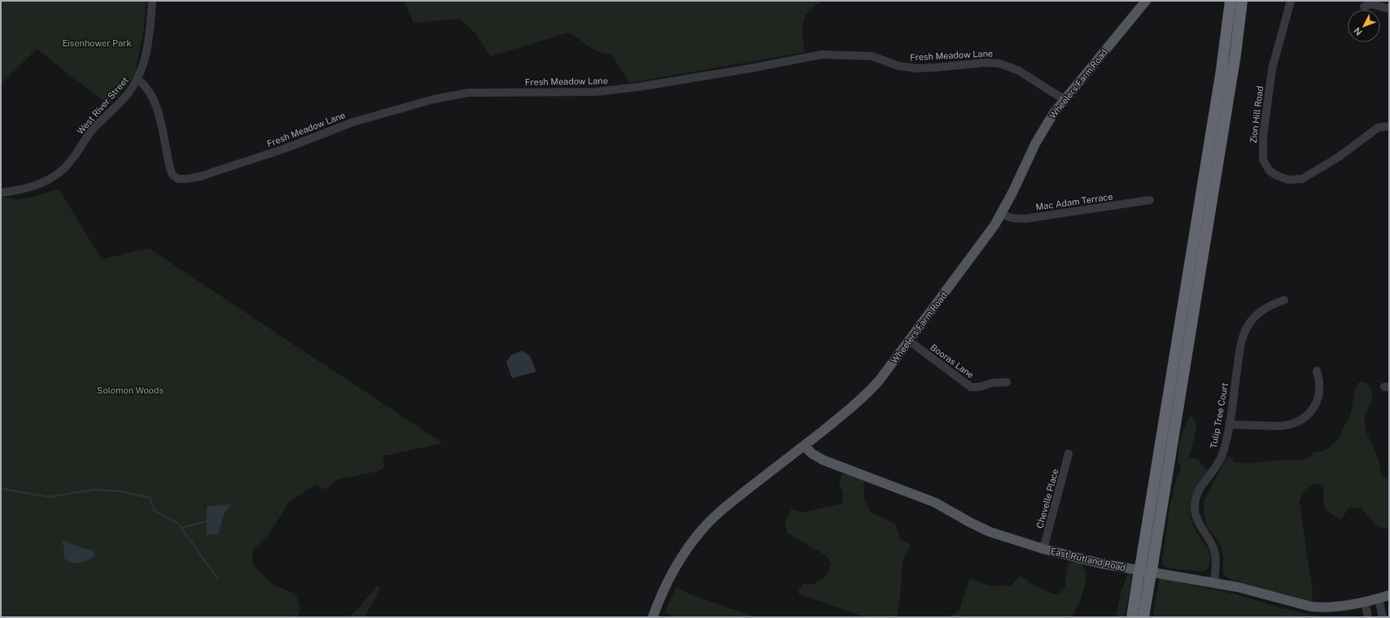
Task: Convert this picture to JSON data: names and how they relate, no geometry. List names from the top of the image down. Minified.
{"streets":{"main road":["Wheelers Farm Road","East Rutland Road"],"street":["Fresh Meadow Lane","West River Street","Zion Hill Road","Mac Adam Terrace","Booras Lane","Tulip Tree Court","Chevelle Place"]},"crossings":[["Fresh Meadow Lane","Wheelers Farm Road"],["Fresh Meadow Lane","West River Street"],["Wheelers Farm Road","Mac Adam Terrace"],["Wheelers Farm Road","Booras Lane"],["Wheelers Farm Road","East Rutland Road"],["Tulip Tree Court","East Rutland Road"],["Chevelle Place","East Rutland Road"]],"parks":["Eisenhower Park","Solomon Woods"],"north":"bottom left"}
